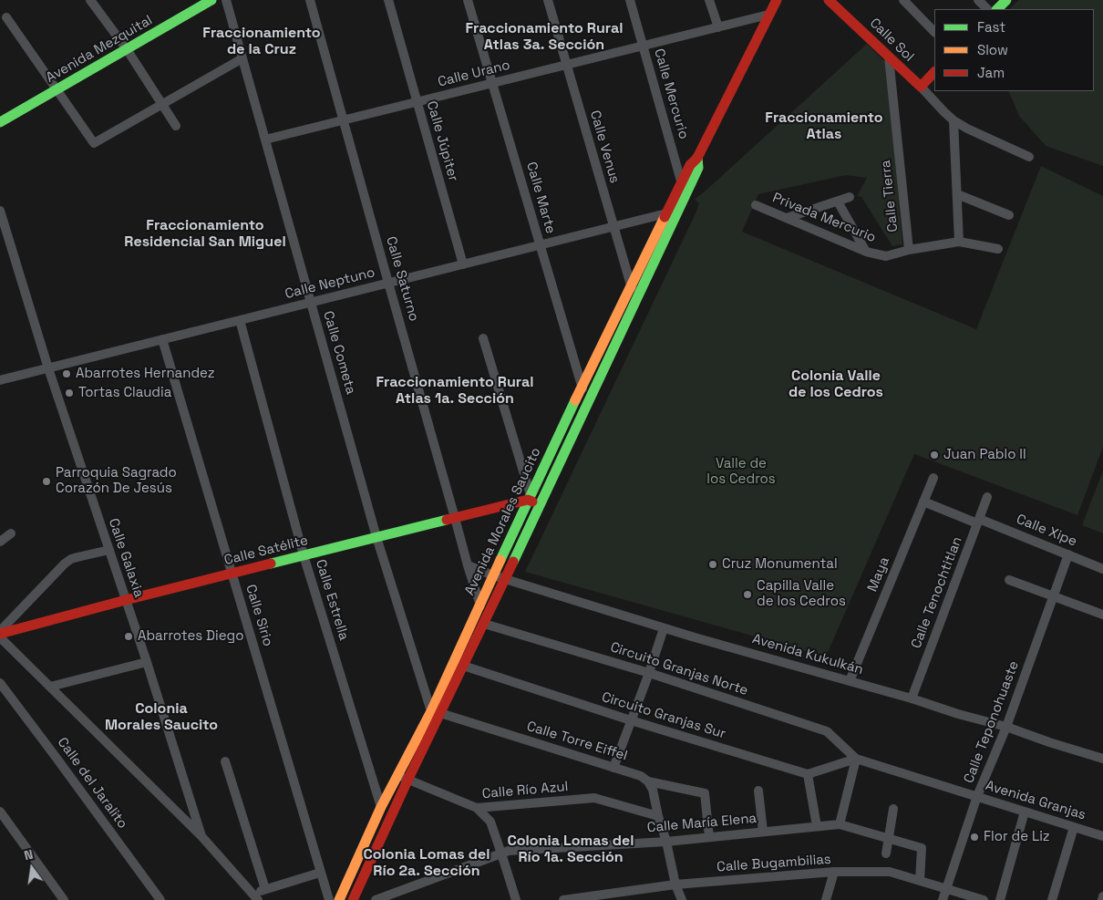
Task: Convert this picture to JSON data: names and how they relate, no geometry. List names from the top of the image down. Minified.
{"streets":{"main road":["Calle Sol","Avenida Mezquital","Avenida Morales Saucito","Calle Satélite"],"street":["Calle Urano","Calle Mercurio","Calle Júpiter","Calle Venus","Calle Tierra","Calle Marte","Privada Mercurio","Calle Saturno","Calle Neptuno","Calle Cometa","Calle Xipe","Calle Galaxia","Maya","Calle Tenochtitlan","Calle Estrella","Calle Sirio","Avenida Kukulkán","Circuito Granjas Norte","Circuito Granjas Sur","Calle Teponohuaste","Calle Torre Eiffel","Calle del Jaralito","Calle Río Azul","Avenida Granjas","Calle María Elena","Calle Bugambilias"]},"crossings":[["Calle Sol","Calle Tierra"],["Calle Urano","Calle Mercurio"],["Calle Urano","Calle Júpiter"],["Calle Urano","Calle Venus"],["Calle Urano","Calle Marte"],["Calle Urano","Calle Saturno"],["Calle Urano","Calle Cometa"],["Calle Urano","Avenida Morales Saucito"],["Calle Mercurio","Avenida Morales Saucito"],["Calle Júpiter","Calle Neptuno"],["Calle Venus","Calle Neptuno"],["Calle Venus","Avenida Morales Saucito"],["Calle Tierra","Privada Mercurio"],["Calle Marte","Calle Neptuno"],["Calle Marte","Avenida Morales Saucito"],["Calle Saturno","Calle Neptuno"],["Calle Saturno","Avenida Morales Saucito"],["Calle Saturno","Calle Satélite"],["Calle Neptuno","Calle Cometa"],["Calle Neptuno","Avenida Morales Saucito"],["Calle Neptuno","Calle Galaxia"],["Calle Neptuno","Calle Estrella"],["Calle Neptuno","Calle Sirio"],["Calle Cometa","Avenida Morales Saucito"],["Calle Cometa","Calle Satélite"],["Calle Cometa","Calle Torre Eiffel"],["Avenida Morales Saucito","Calle Satélite"],["Avenida Morales Saucito","Calle Estrella"],["Avenida Morales Saucito","Avenida Kukulkán"],["Avenida Morales Saucito","Circuito Granjas Norte"],["Avenida Morales Saucito","Circuito Granjas Sur"],["Avenida Morales Saucito","Calle Torre Eiffel"],["Avenida Morales Saucito","Calle Río Azul"],["Calle Xipe","Maya"],["Calle Xipe","Calle Tenochtitlan"],["Calle Xipe","Calle Teponohuaste"],["Calle Satélite","Calle Galaxia"],["Calle Satélite","Calle Estrella"],["Calle Satélite","Calle Sirio"],["Maya","Avenida Kukulkán"],["Calle Tenochtitlan","Avenida Kukulkán"],["Avenida Kukulkán","Calle Teponohuaste"],["Circuito Granjas Norte","Avenida Granjas"],["Calle Teponohuaste","Avenida Granjas"],["Calle Teponohuaste","Calle Bugambilias"],["Calle Torre Eiffel","Calle María Elena"],["Calle María Elena","Calle Bugambilias"]],"districts":["Fraccionamiento Rural Atlas 3a. Sección","Fraccionamiento de la Cruz","Fraccionamiento Atlas","Fraccionamiento Residencial San Miguel","Colonia Valle de los Cedros","Fraccionamiento Rural Atlas 1a. Sección","Colonia Morales Saucito","Colonia Lomas del Río 1a. Sección","Colonia Lomas del Río 2a. Sección"],"parks":["Valle de los Cedros"],"places":["Abarrotes Hernandez","Tortas Claudia","Juan Pablo II","Parroquia Sagrado Corazón De Jesús","Cruz Monumental","Capilla Valle de los Cedros","Abarrotes Diego","Flor de Liz"],"legend":["Fast","Slow","Jam"],"north":"top"}
